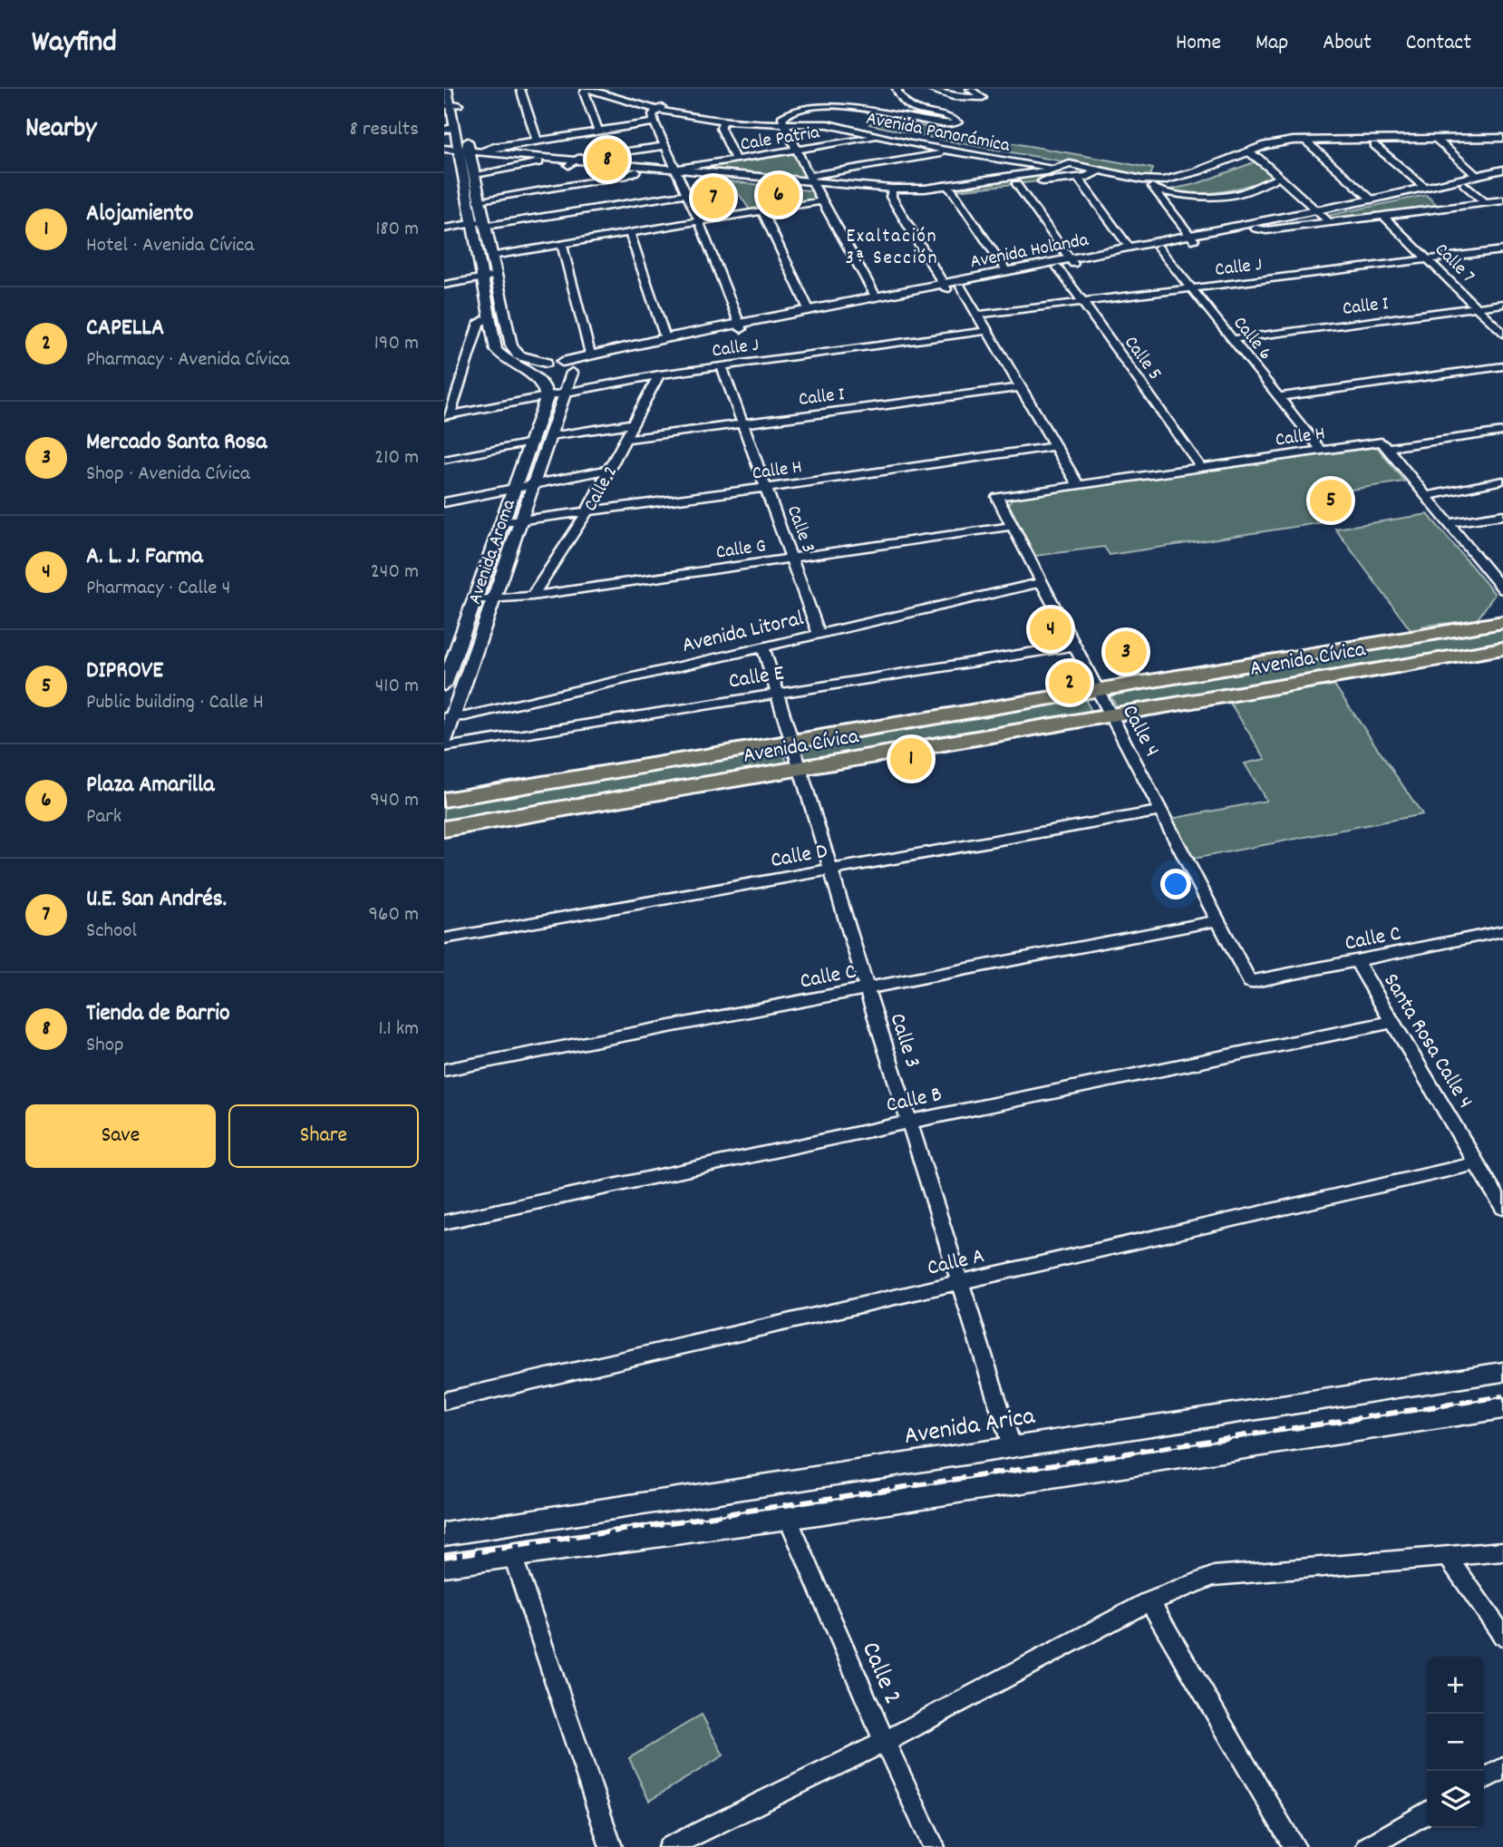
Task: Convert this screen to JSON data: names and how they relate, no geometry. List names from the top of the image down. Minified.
{"streets":{"main road":["Avenida Cívica"],"street":["Avenida Panorámica","Cale Patria","Avenida Holanda","Calle 7","Calle J","Calle I","Calle 6","Calle 5","Calle H","Calle 2","Calle 3","Calle G","Avenida Aroma","Avenida Litoral","Calle E","Calle 4","Calle D","Calle C","Santa Rosa Calle 4","Calle B","Calle A","Avenida Arica"]},"crossings":[["Avenida Panorámica","Cale Patria"],["Avenida Holanda","Calle 6"],["Avenida Holanda","Calle 5"],["Avenida Holanda","Avenida Aroma"],["Calle 7","Calle J"],["Calle 7","Calle I"],["Calle J","Calle 6"],["Calle J","Calle 5"],["Calle J","Calle 2"],["Calle J","Calle 3"],["Calle J","Avenida Aroma"],["Calle I","Calle 6"],["Calle I","Calle 2"],["Calle I","Calle 3"],["Calle 6","Calle H"],["Calle 5","Calle H"],["Calle H","Calle 2"],["Calle H","Calle 3"],["Calle H","Avenida Aroma"],["Calle H","Calle 4"],["Calle 2","Calle G"],["Calle 3","Calle G"],["Calle 3","Avenida Litoral"],["Calle 3","Avenida Cívica"],["Calle 3","Calle E"],["Calle 3","Calle D"],["Calle 3","Calle C"],["Calle 3","Calle B"],["Calle 3","Calle A"],["Calle 3","Avenida Arica"],["Calle G","Avenida Aroma"],["Calle G","Calle 4"],["Avenida Aroma","Avenida Litoral"],["Avenida Litoral","Calle 4"],["Avenida Cívica","Calle 4"],["Calle E","Calle 4"],["Calle 4","Calle D"],["Calle 4","Calle C"],["Calle C","Santa Rosa Calle 4"],["Santa Rosa Calle 4","Calle B"],["Santa Rosa Calle 4","Calle A"]],"districts":["Exaltación 3ª Sección"],"page":{"header":"Wayfind","nav":["Home","Map","About","Contact"],"heading":["Nearby","8 results"],"pins":["8","6","7","5","4","3","2","1"],"list":[{"mark":"1","name":"Alojamiento","note":"Hotel · Avenida Cívica","value":"180 m"},{"mark":"2","name":"CAPELLA","note":"Pharmacy · Avenida Cívica","value":"190 m"},{"mark":"3","name":"Mercado Santa Rosa","note":"Shop · Avenida Cívica","value":"210 m"},{"mark":"4","name":"A. L. J. Farma","note":"Pharmacy · Calle 4","value":"240 m"},{"mark":"5","name":"DIPROVE","note":"Public building · Calle H","value":"410 m"},{"mark":"6","name":"Plaza Amarilla","note":"Park","value":"940 m"},{"mark":"7","name":"U.E. San Andrés.","note":"School","value":"960 m"},{"mark":"8","name":"Tienda de Barrio","note":"Shop","value":"1.1 km"}],"buttons":["Save","Share"],"map_buttons":["+","−"]}}
